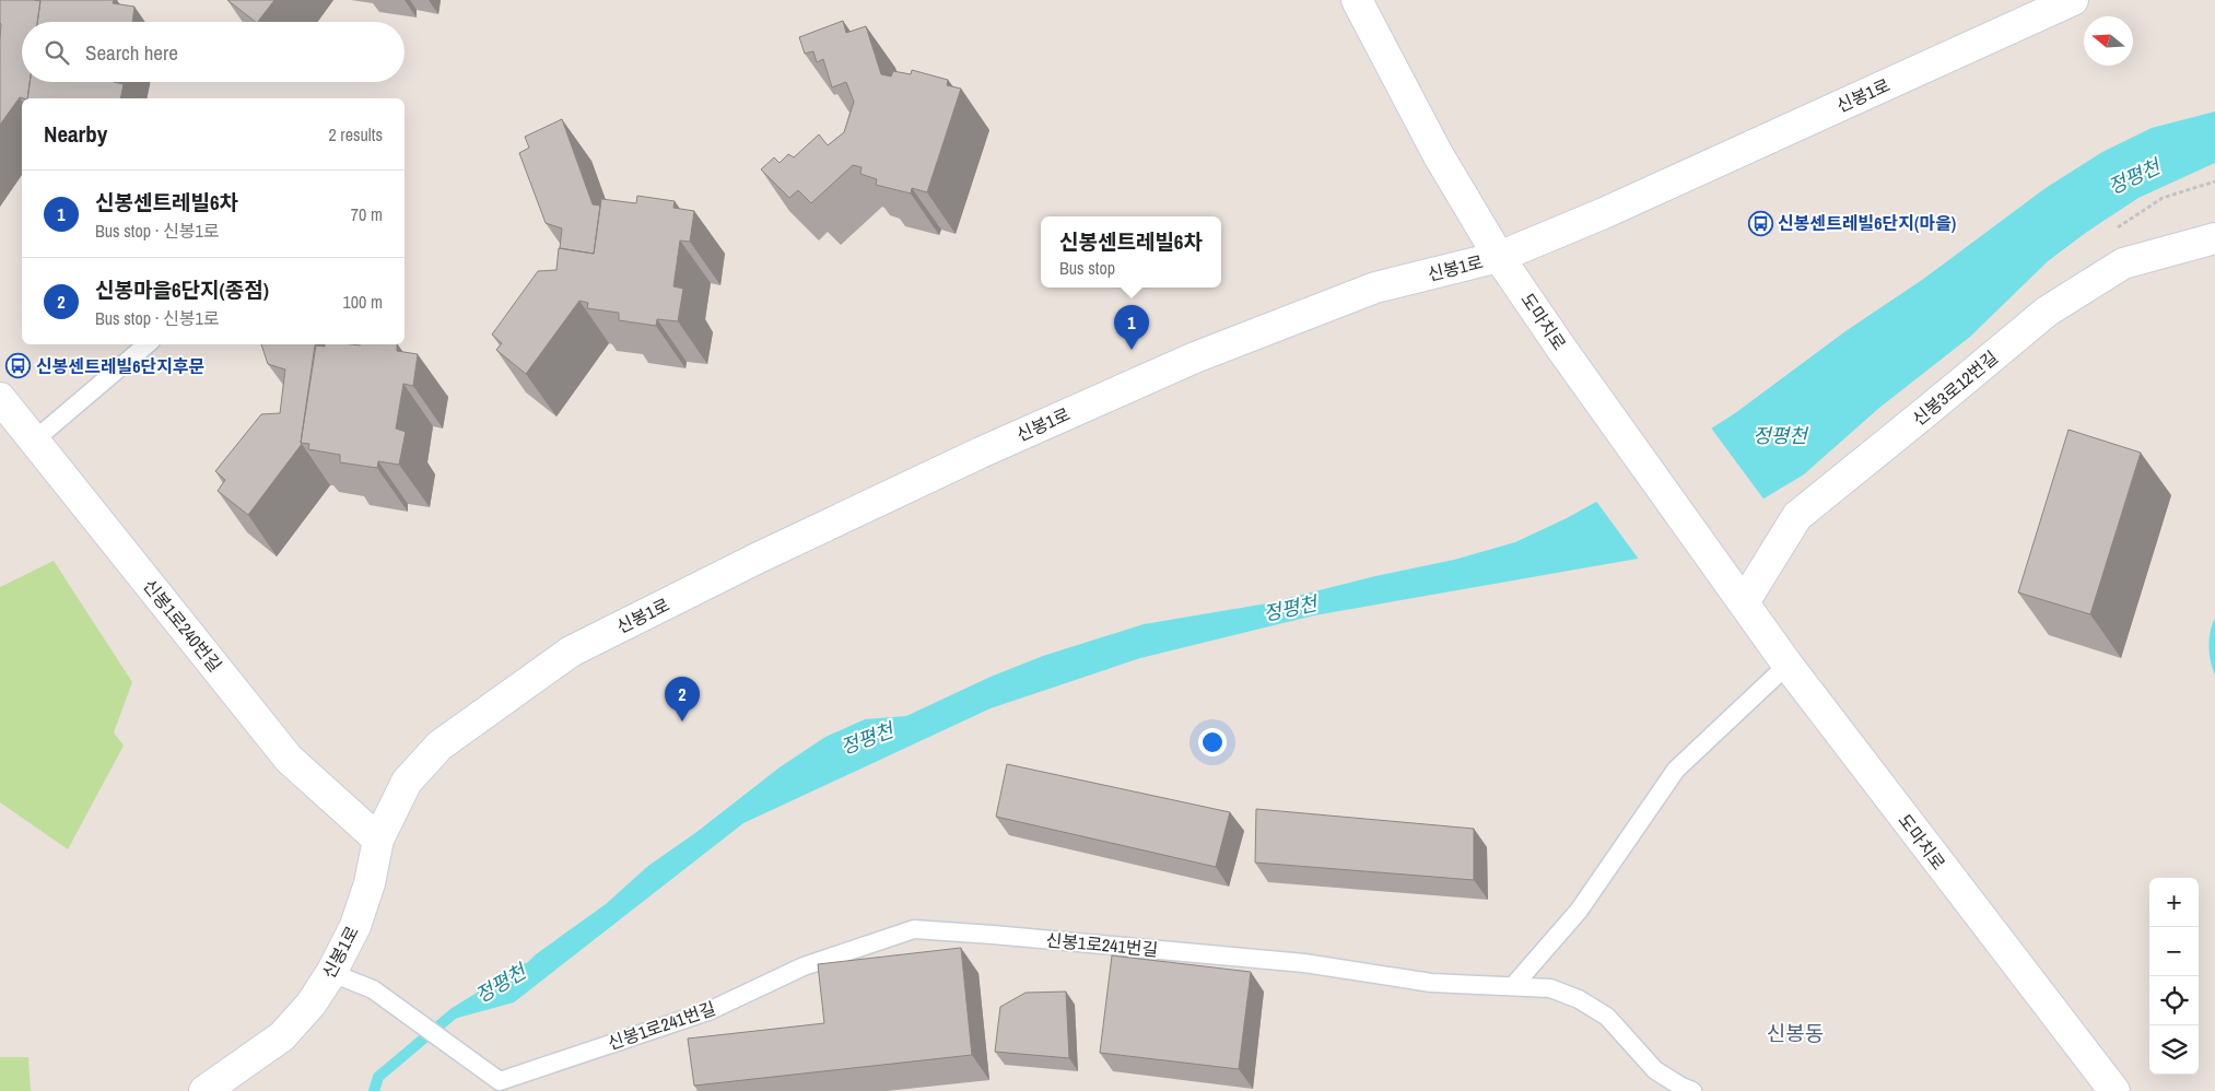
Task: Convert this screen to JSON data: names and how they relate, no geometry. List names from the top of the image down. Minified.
{"streets":{"street":["신봉1로","도마치로","신봉3로12번길","신봉1로240번길"],"lane":["신봉1로241번길"]},"crossings":[["신봉1로","도마치로"],["신봉1로","신봉1로240번길"],["신봉1로","신봉1로241번길"],["도마치로","신봉3로12번길"]],"districts":["신봉동"],"water":["정평천"],"places":{"bus stop":["신봉센트레빌6단지(마을)","신봉센트레빌6단지후문"]},"north":"left","page":{"search":"Search here","heading":["Nearby","2 results"],"list":[{"mark":"1","name":"신봉센트레빌6차","note":"Bus stop · 신봉1로","value":"70 m"},{"mark":"2","name":"신봉마을6단지(종점)","note":"Bus stop · 신봉1로","value":"100 m"}],"popup":["신봉센트레빌6차","Bus stop"],"pins":["1","2"],"map_buttons":["+","−"]}}
